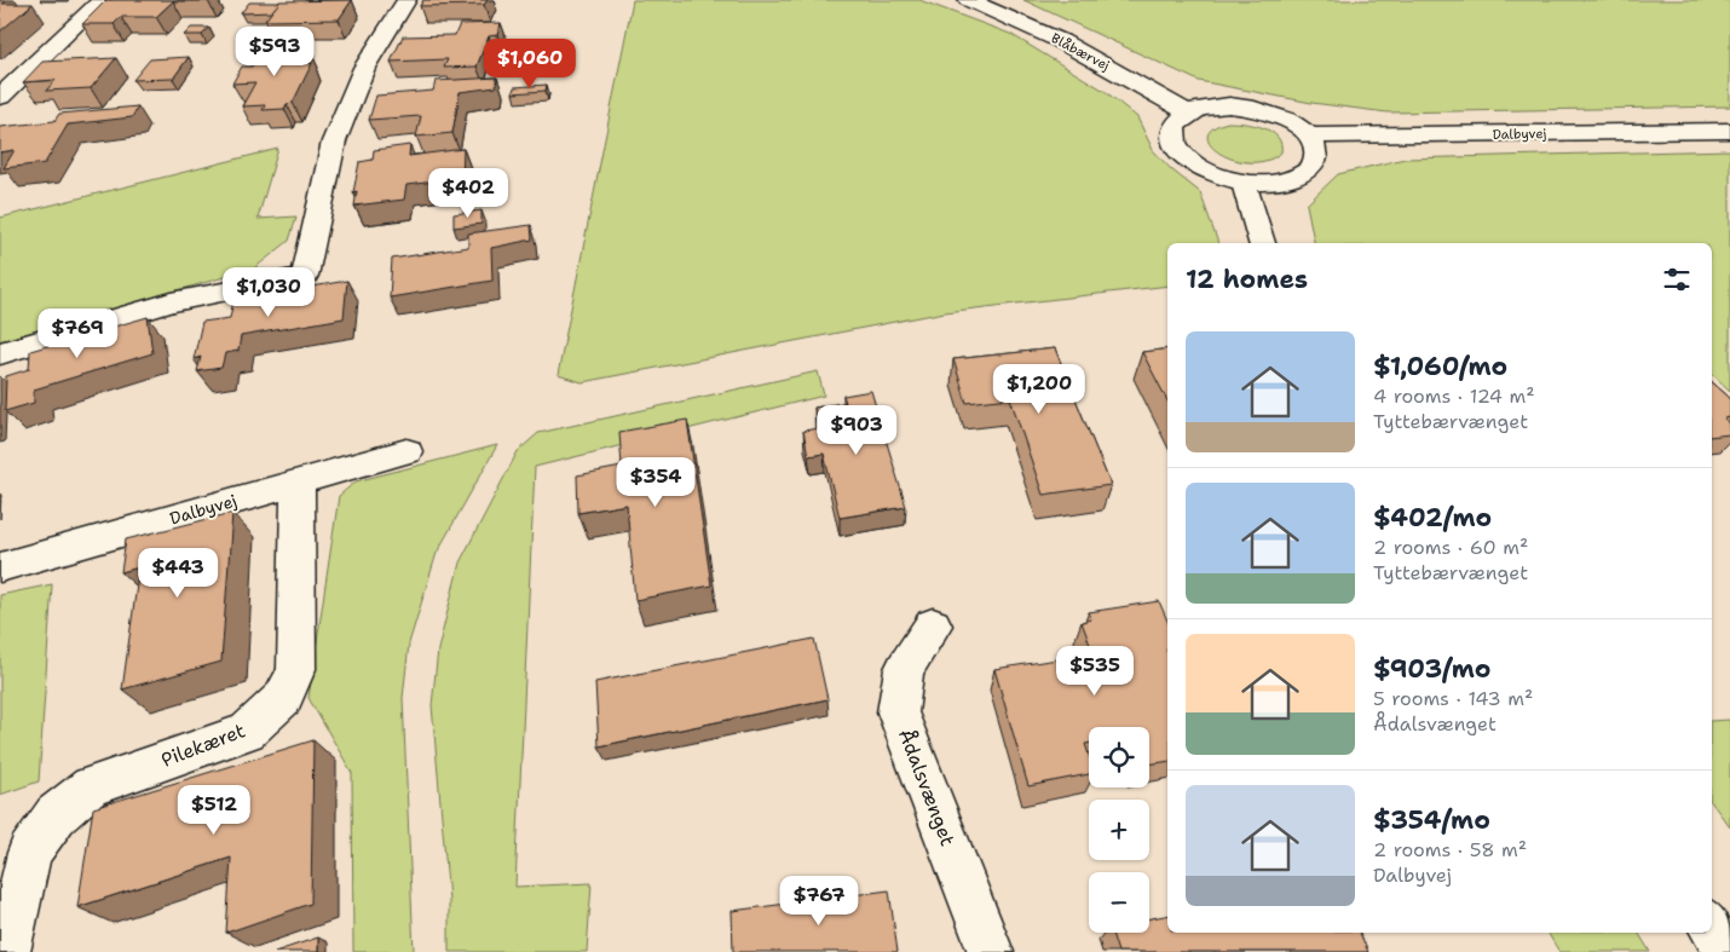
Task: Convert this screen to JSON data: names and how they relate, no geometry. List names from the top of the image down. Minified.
{"streets":{"street":["Blåbærvej","Dalbyvej","Pilekæret","Ådalsvænget"]},"crossings":[["Dalbyvej","Pilekæret"]],"page":{"price":["$593","$1,060","$402","$1,030","$769","$1,200","$903","$354","$443","$535","$512","$767"],"heading":"12 homes","list":[{"name":"$1,060/mo","note":"4 rooms · 124 m² · Tyttebærvænget"},{"name":"$402/mo","note":"2 rooms · 60 m² · Tyttebærvænget"},{"name":"$903/mo","note":"5 rooms · 143 m² · Ådalsvænget"},{"name":"$354/mo","note":"2 rooms · 58 m² · Dalbyvej"}],"map_buttons":["+","−"]}}
